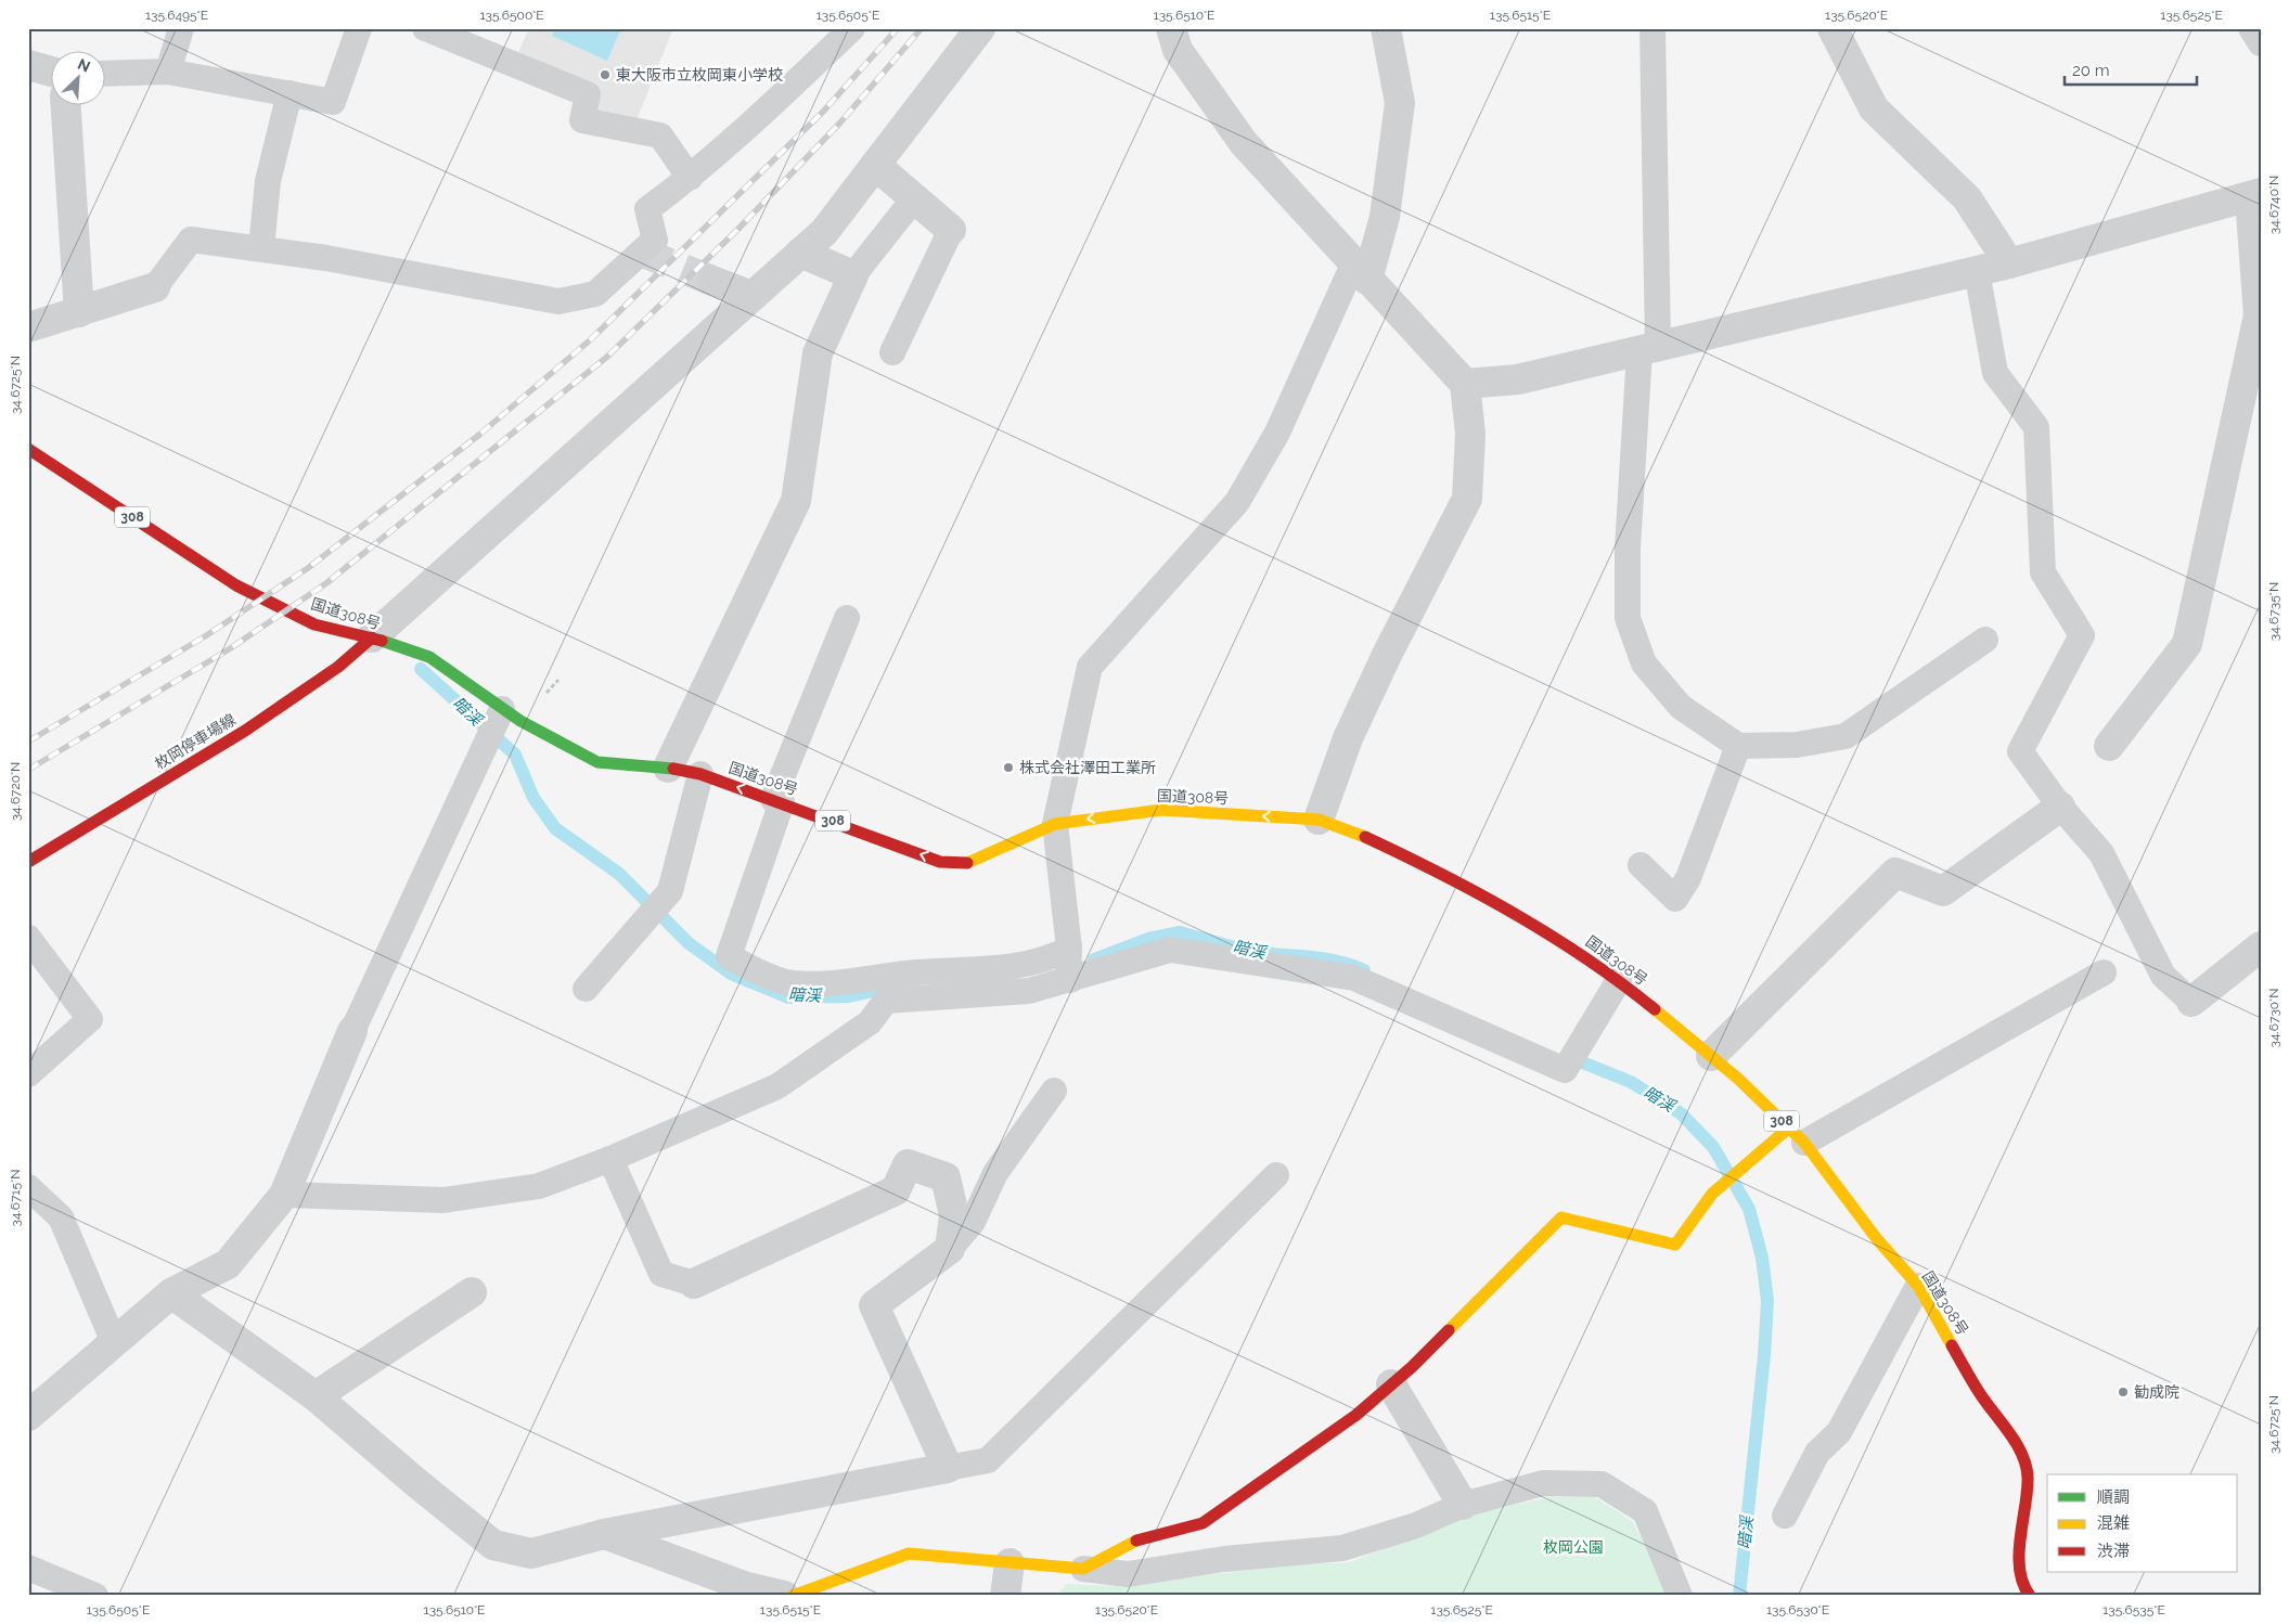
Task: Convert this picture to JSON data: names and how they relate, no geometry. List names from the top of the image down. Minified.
{"streets":{"main road":["308","国道308号","枚岡停車場線"]},"crossings":[["国道308号","枚岡停車場線"]],"water":["暗渓"],"parks":["枚岡公園"],"places":["東大阪市立枚岡東小学校","株式会社澤田工業所","勧成院"],"legend":["順調","混雑","渋滞"],"scale_bar":"20 m","north":"top right","coordinates":["135.6495°E","135.6500°E","135.6505°E","135.6510°E","135.6515°E","135.6520°E","135.6525°E","34.6740°N","34.6725°N","34.6735°N","34.6720°N","34.6730°N","34.6715°N","135.6530°E","135.6535°E"]}
